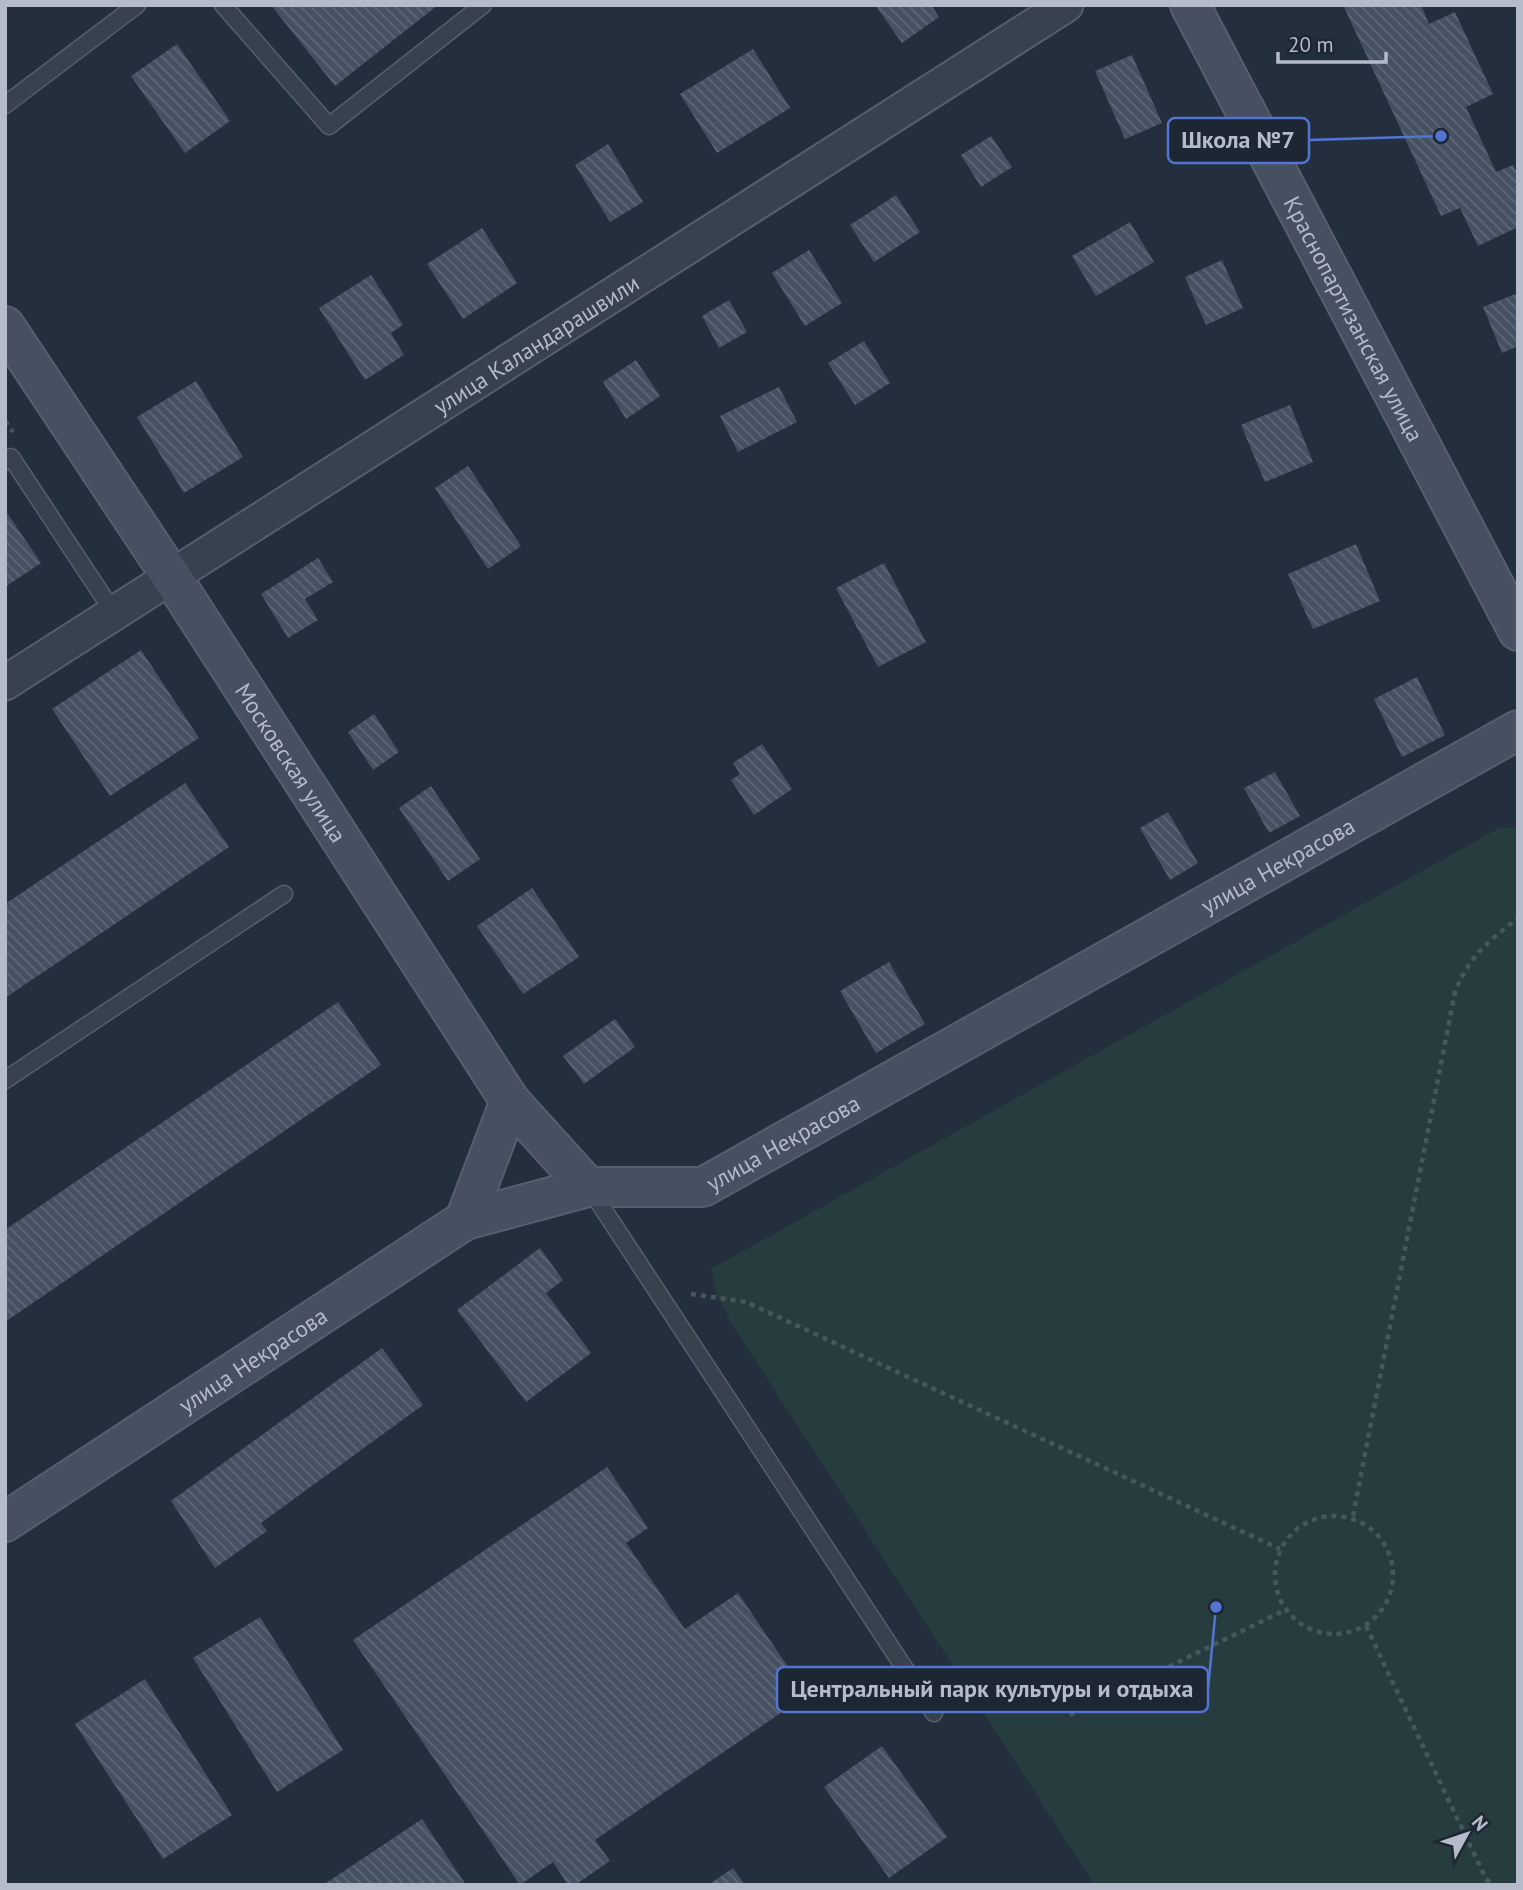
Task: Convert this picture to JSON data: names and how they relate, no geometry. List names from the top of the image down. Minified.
{"streets":{"main road":["Краснопартизанская улица","Московская улица","улица Некрасова"],"street":["улица Каландарашвили"]},"crossings":[["улица Каландарашвили","Московская улица"],["Московская улица","улица Некрасова"]],"places":["Школа №7","Центральный парк культуры и отдыха"],"scale_bar":"20 m","north":"top right"}
